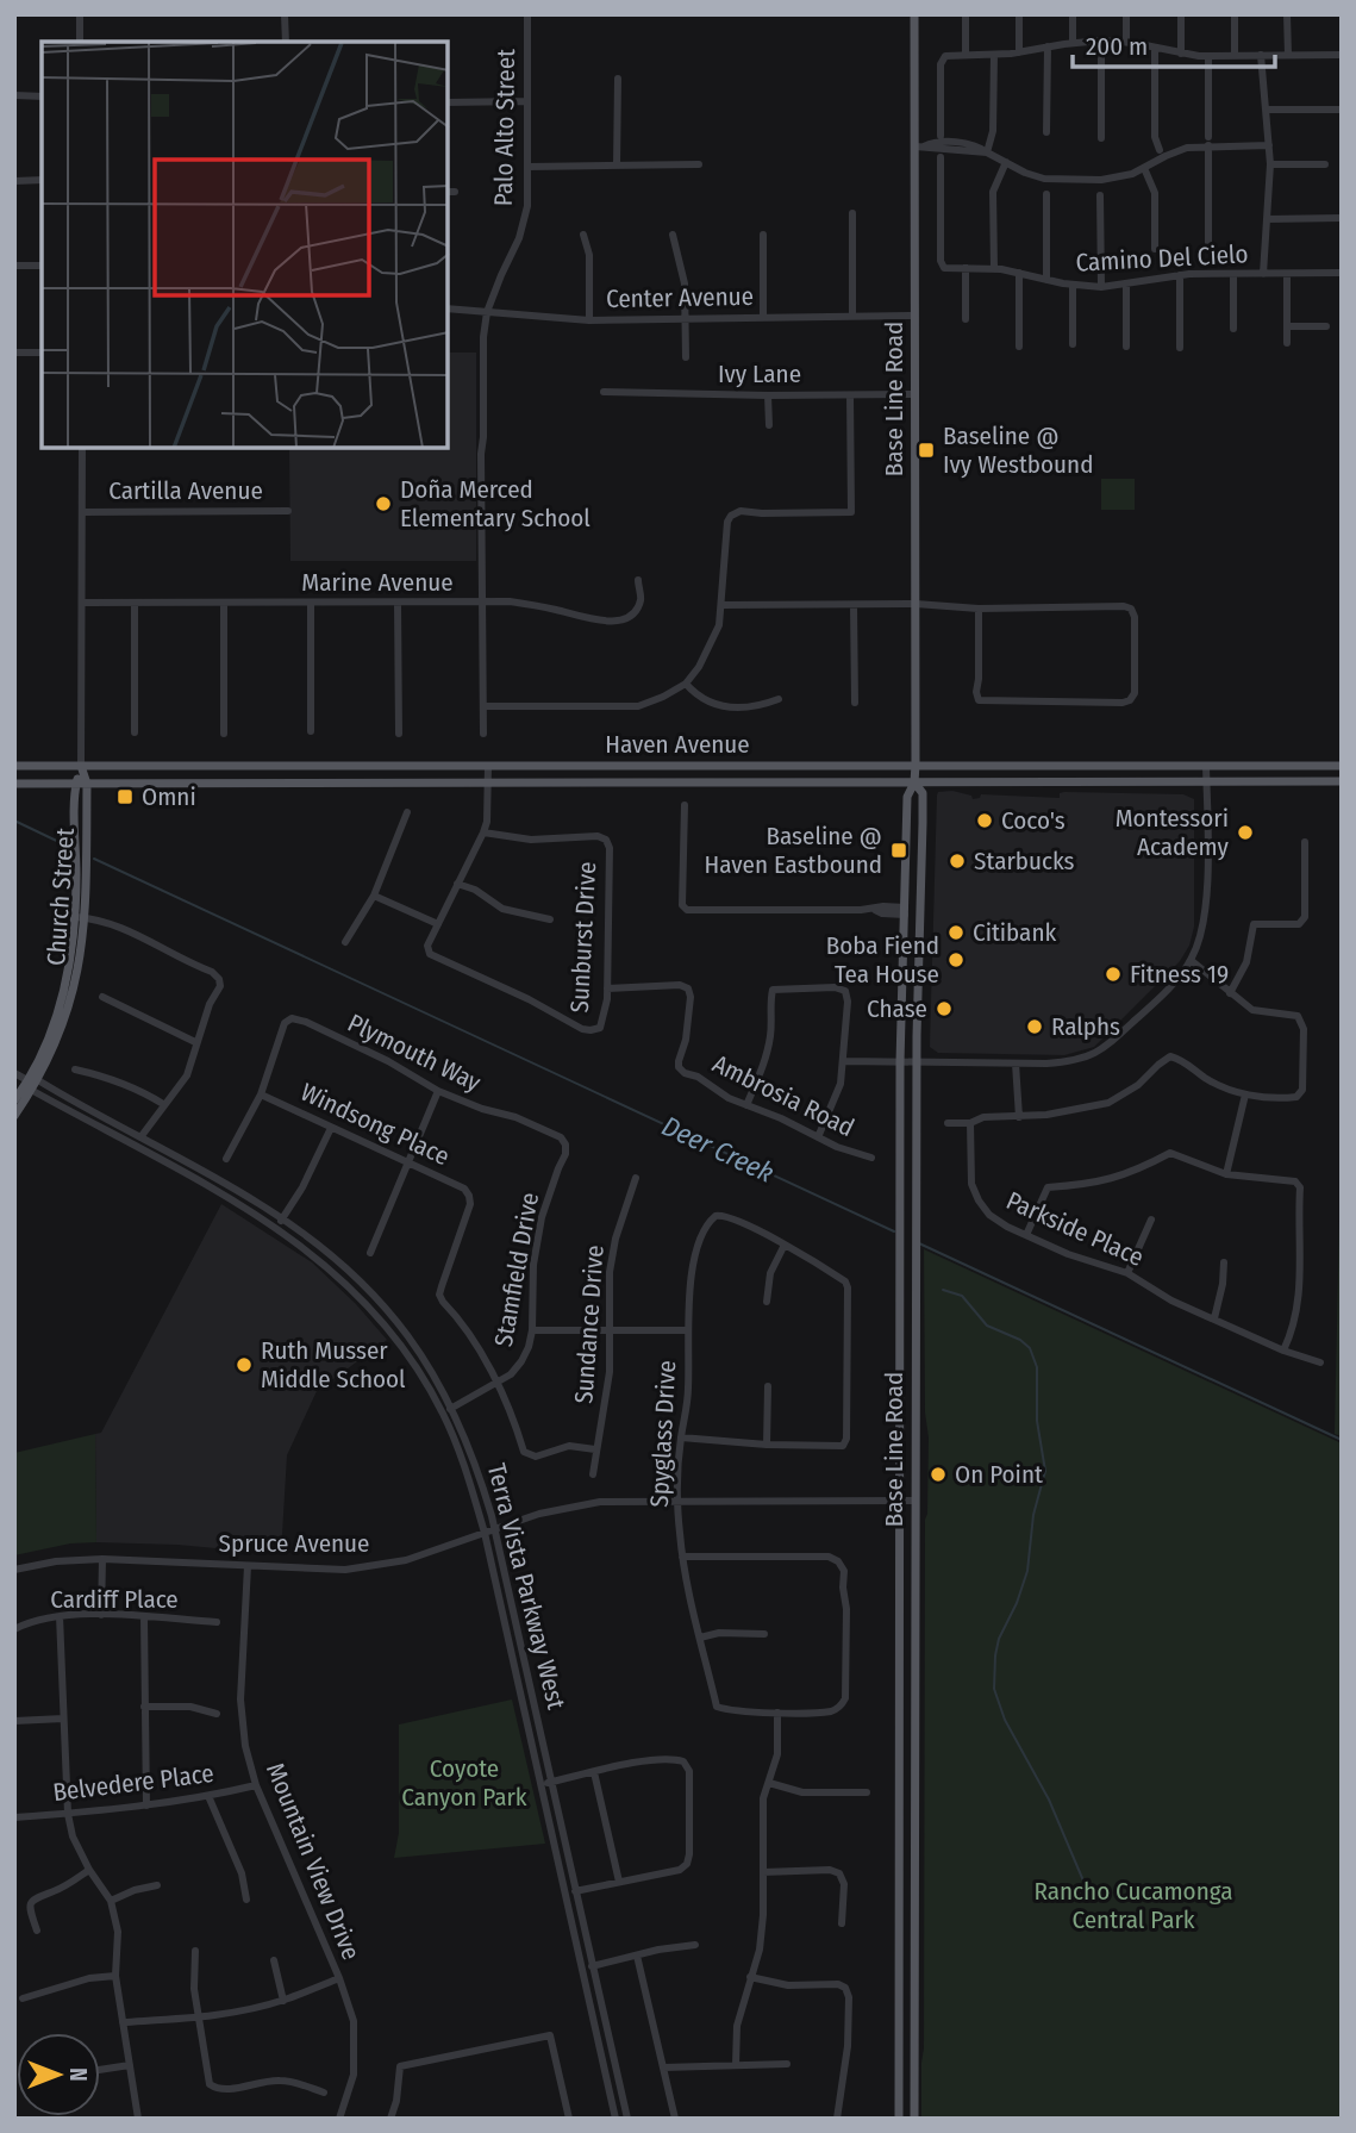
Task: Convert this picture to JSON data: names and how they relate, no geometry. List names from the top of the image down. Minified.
{"streets":{"main road":["Base Line Road","Haven Avenue","Church Street"],"street":["Palo Alto Street","Camino Del Cielo","Center Avenue","Ivy Lane","Cartilla Avenue","Marine Avenue","Sunburst Drive","Plymouth Way","Ambrosia Road","Windsong Place","Parkside Place","Stamfield Drive","Sundance Drive","Spyglass Drive","Spruce Avenue","Terra Vista Parkway West","Cardiff Place","Belvedere Place","Mountain View Drive"]},"crossings":[["Palo Alto Street","Center Avenue"],["Palo Alto Street","Marine Avenue"],["Center Avenue","Base Line Road"],["Ivy Lane","Base Line Road"],["Base Line Road","Haven Avenue"],["Base Line Road","Spruce Avenue"],["Cartilla Avenue","Church Street"],["Marine Avenue","Church Street"],["Haven Avenue","Church Street"],["Church Street","Terra Vista Parkway West"],["Sunburst Drive","Ambrosia Road"],["Plymouth Way","Windsong Place"],["Plymouth Way","Stamfield Drive"],["Windsong Place","Stamfield Drive"],["Stamfield Drive","Terra Vista Parkway West"],["Spyglass Drive","Spruce Avenue"],["Spruce Avenue","Terra Vista Parkway West"],["Spruce Avenue","Mountain View Drive"],["Belvedere Place","Mountain View Drive"]],"water":["Deer Creek"],"parks":["Coyote Canyon Park","Rancho Cucamonga Central Park"],"places":{"transit":["Baseline @ Ivy Westbound","Omni","Baseline @ Haven Eastbound"],"other":["Doña Merced Elementary School","Coco's","Montessori Academy","Starbucks","Citibank","Boba Fiend Tea House","Fitness 19","Chase","Ralphs","Ruth Musser Middle School","On Point"]},"scale_bar":"200 m","north":"right"}
